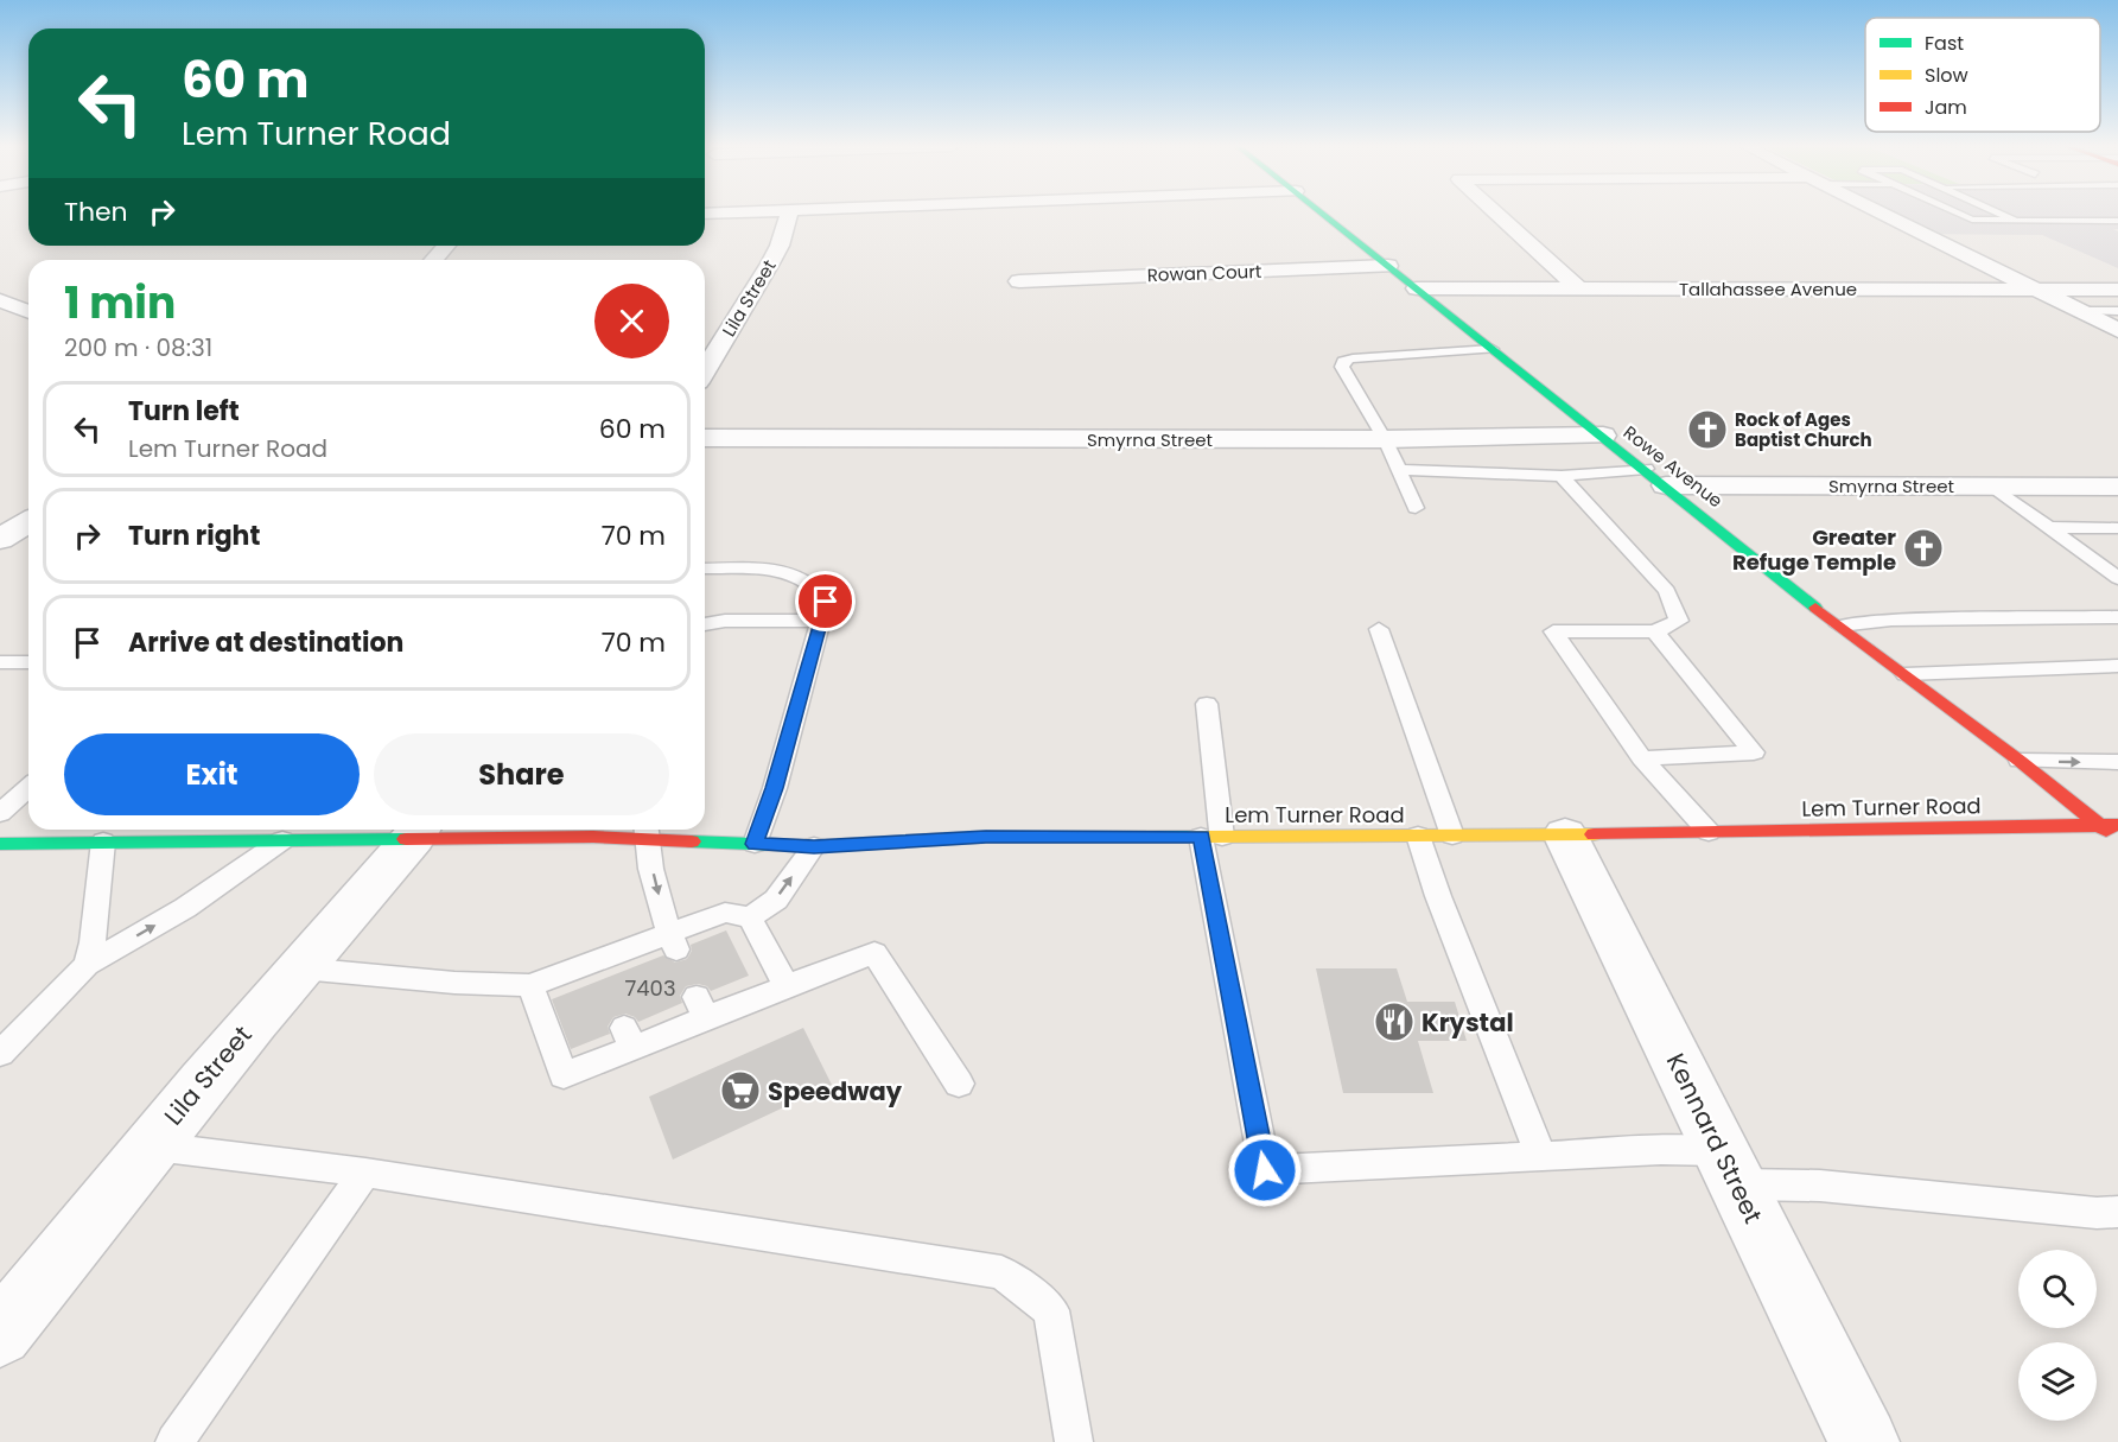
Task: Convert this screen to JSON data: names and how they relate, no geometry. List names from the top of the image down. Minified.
{"streets":{"street":["Rowan Court","Tallahassee Avenue","Lila Street","Smyrna Street","Rowe Avenue","Lem Turner Road","Kennard Street"]},"crossings":[["Rowan Court","Rowe Avenue"],["Tallahassee Avenue","Rowe Avenue"],["Lila Street","Lem Turner Road"],["Smyrna Street","Rowe Avenue"],["Rowe Avenue","Lem Turner Road"],["Lem Turner Road","Kennard Street"]],"places":{"church":["Rock of Ages Baptist Church","Greater Refuge Temple"],"restaurant":["Krystal"],"supermarket":["Speedway"]},"house_numbers":["7403"],"legend":["Fast","Slow","Jam"],"page":{"turn":["60 m","Lem Turner Road"],"then":"Then","heading":["1 min","200 m · 08:31"],"list":[{"name":"Turn left","note":"Lem Turner Road","value":"60 m"},{"name":"Turn right","value":"70 m"},{"name":"Arrive at destination","value":"70 m"}],"buttons":["Exit","Share"]}}
